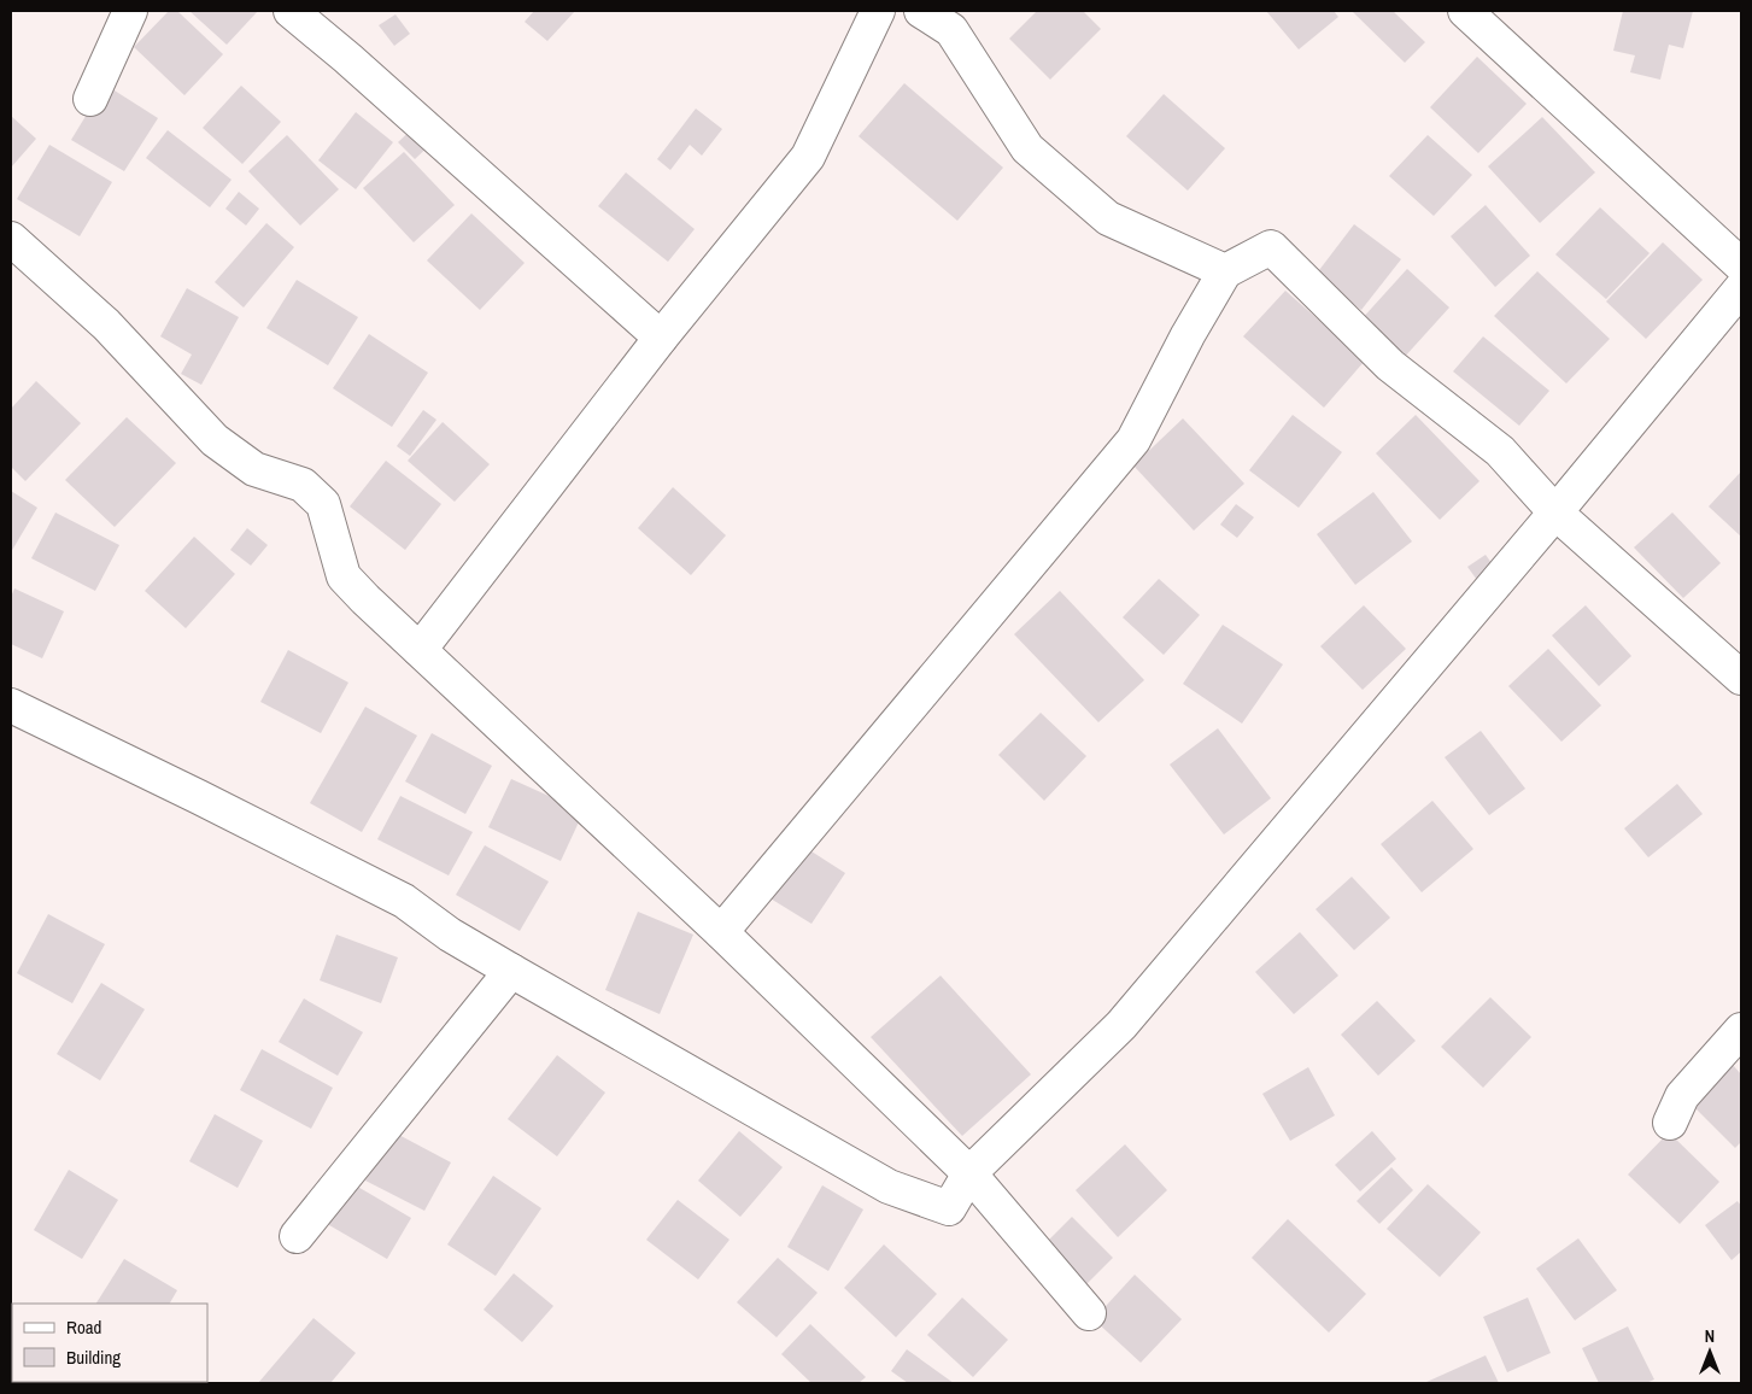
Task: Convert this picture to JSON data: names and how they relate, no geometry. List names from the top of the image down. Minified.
{"legend":["Road","Building"],"north":"top"}
